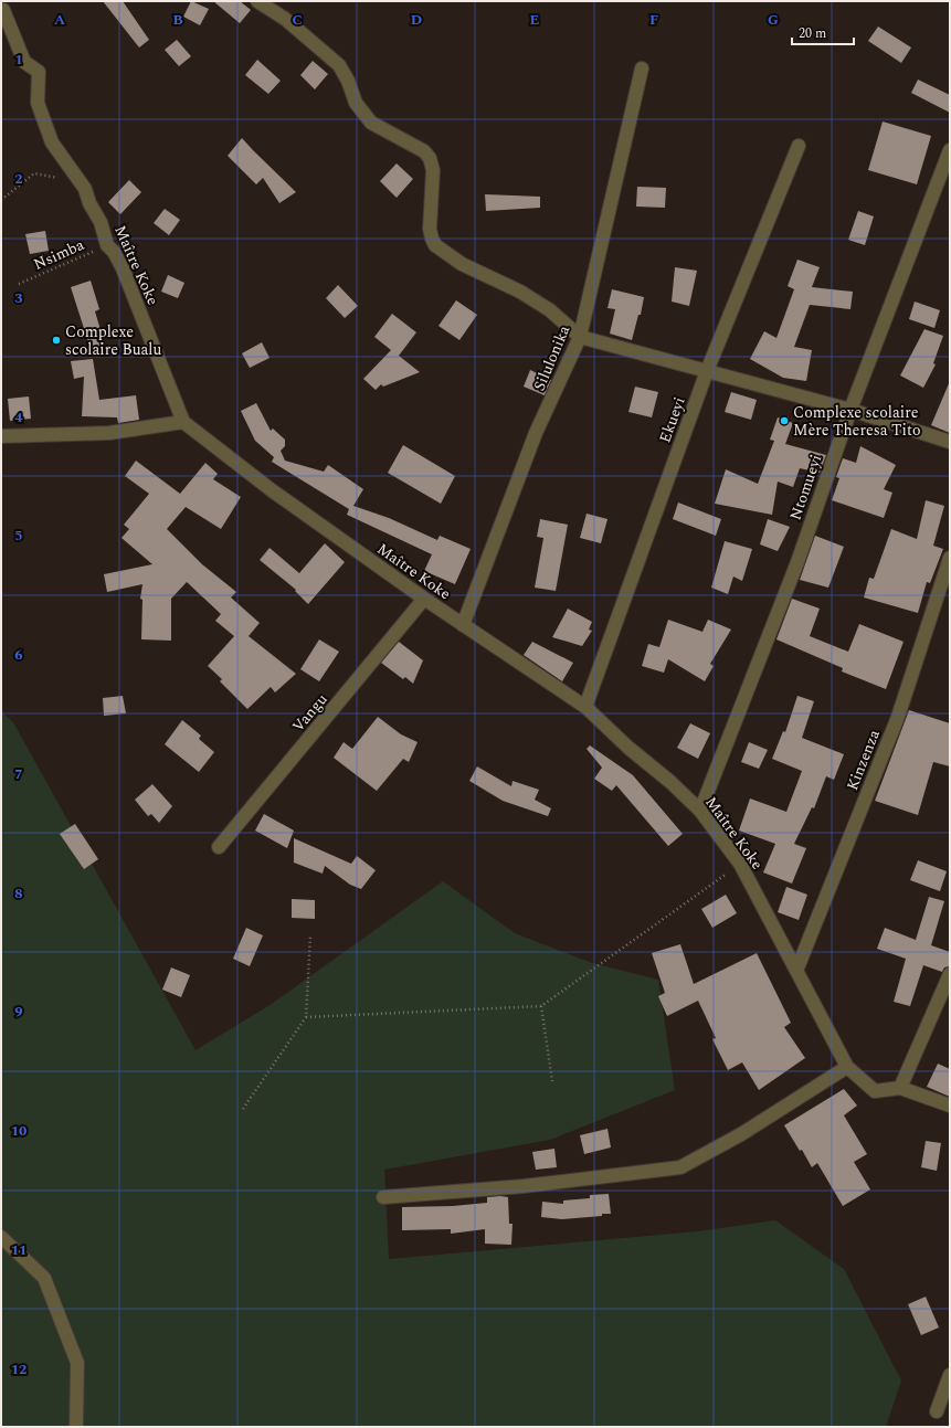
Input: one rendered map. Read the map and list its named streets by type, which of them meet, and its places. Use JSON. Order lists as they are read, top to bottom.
{
  "streets": {
    "street": [
      "Maître Koke",
      "Silulonika",
      "Ekueyi",
      "Ntomueyi",
      "Vangu",
      "Kinzenza"
    ],
    "path": ["Nsimba"]
  },
  "crossings": [
    ["Nsimba", "Maître Koke"],
    ["Maître Koke", "Silulonika"],
    ["Maître Koke", "Ekueyi"],
    ["Maître Koke", "Ntomueyi"],
    ["Maître Koke", "Vangu"],
    ["Maître Koke", "Kinzenza"]
  ],
  "places": ["Complexe scolaire Bualu", "Complexe scolaire Mère Theresa Tito"],
  "scale_bar": "20 m",
  "grid": {
    "columns": [
      "A",
      "B",
      "C",
      "D",
      "E",
      "F",
      "G"
    ],
    "rows": [
      "1",
      "2",
      "3",
      "4",
      "5",
      "6",
      "7",
      "8",
      "9",
      "10",
      "11",
      "12"
    ]
  }
}
